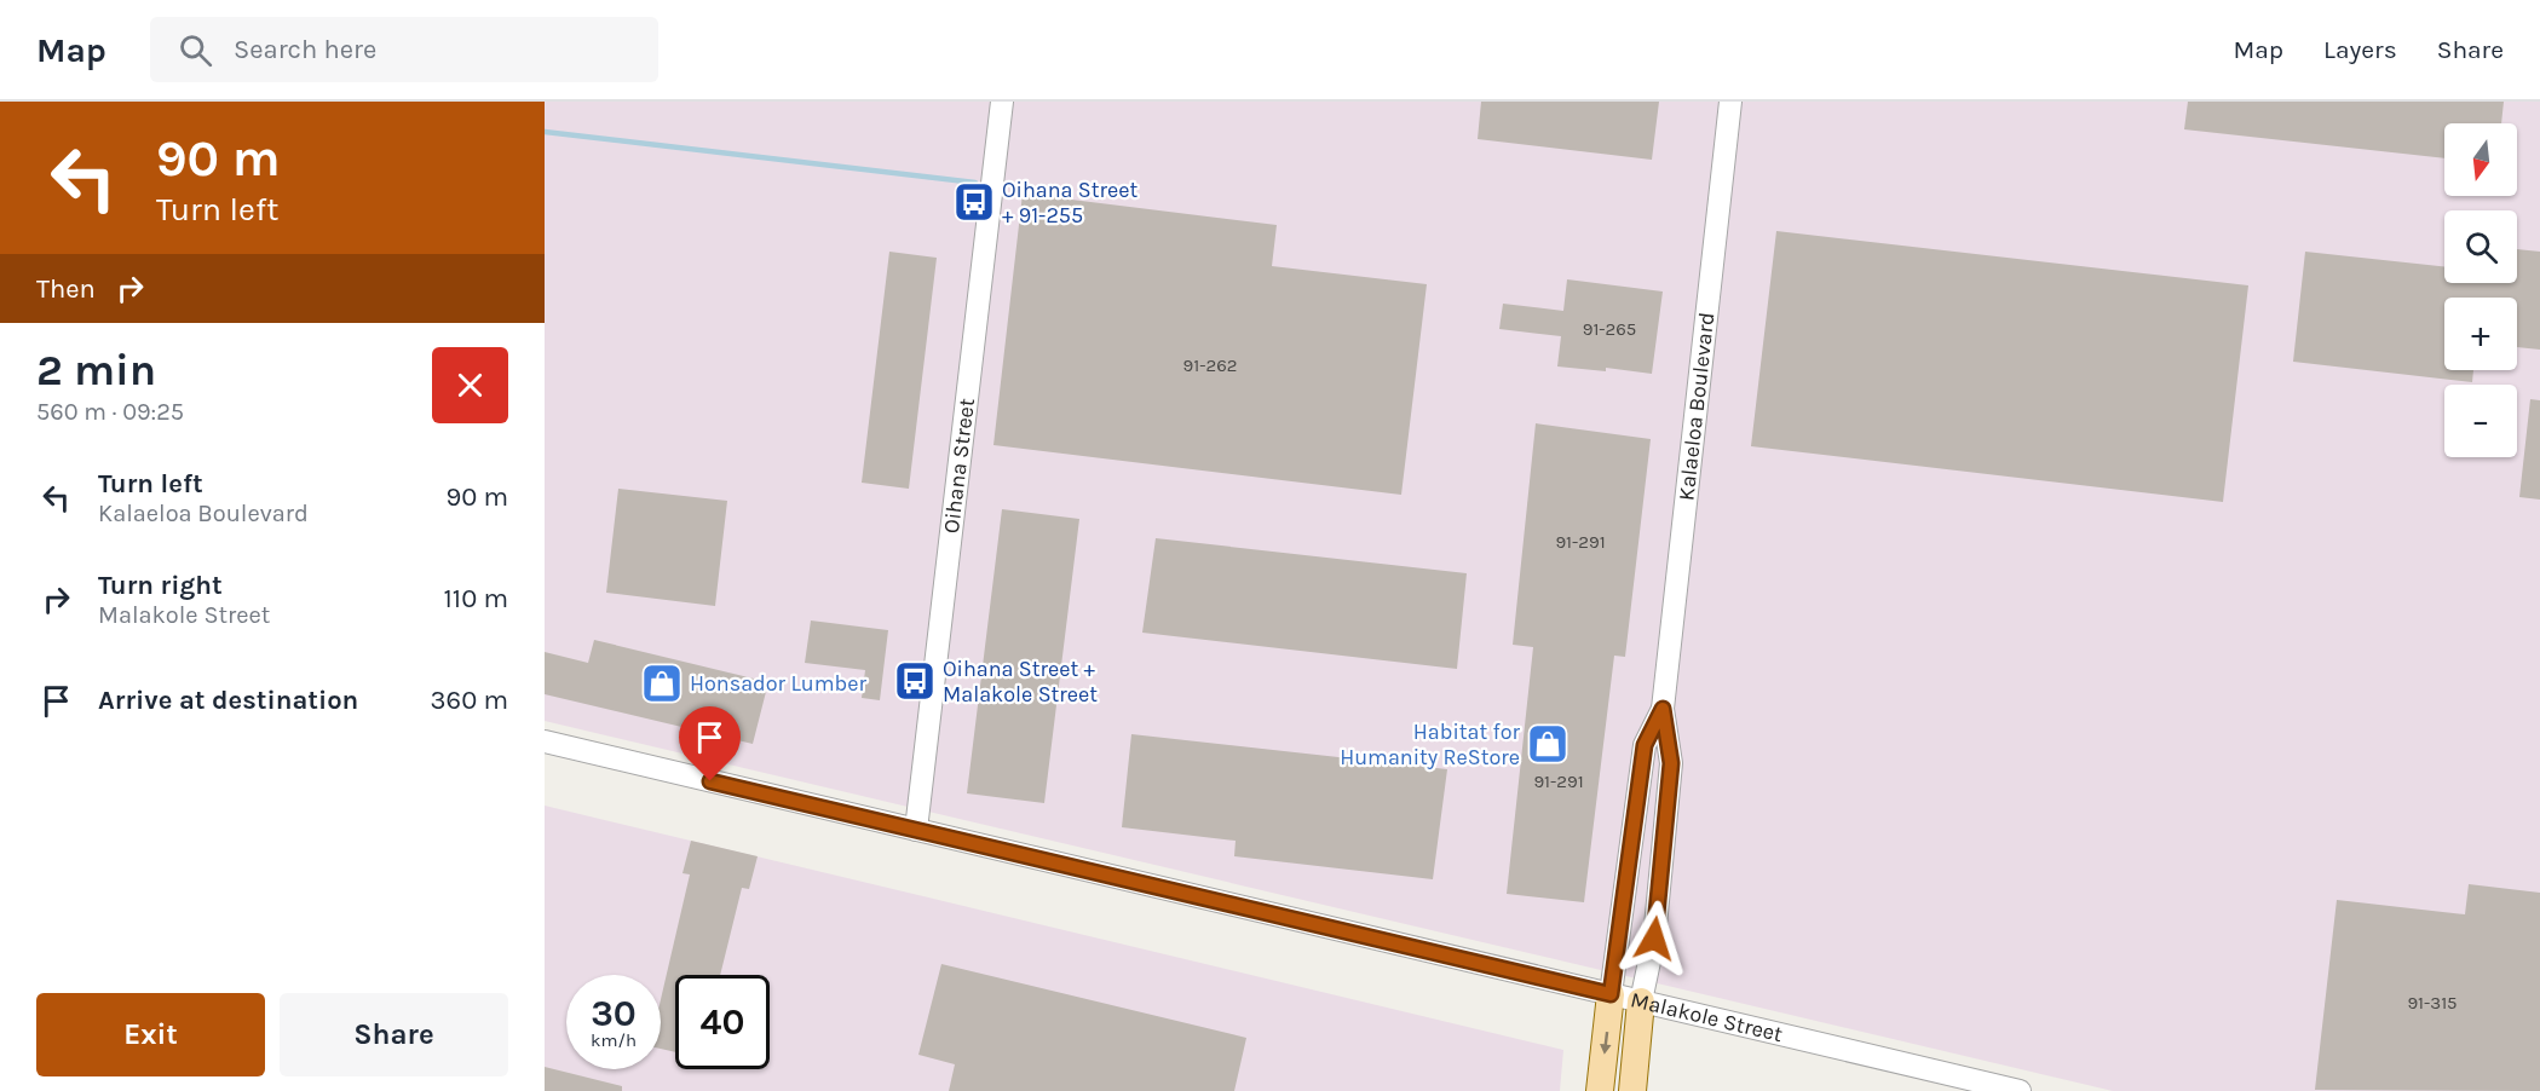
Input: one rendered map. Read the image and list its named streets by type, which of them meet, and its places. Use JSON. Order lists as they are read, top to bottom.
{
  "streets": {
    "main road": ["Kalaeloa Boulevard"],
    "street": ["Oihana Street", "Malakole Street"]
  },
  "crossings": [
    ["Kalaeloa Boulevard", "Malakole Street"],
    ["Oihana Street", "Malakole Street"]
  ],
  "places": {
    "bus stop": ["Oihana Street + 91-255", "Oihana Street + Malakole Street"],
    "shop": ["Honsador Lumber", "Habitat for Humanity ReStore"]
  },
  "house_numbers": [
    "91-265",
    "91-262",
    "91-291",
    "91-291",
    "91-315"
  ],
  "north": "bottom",
  "page": {
    "header": "Map",
    "search": "Search here",
    "nav": ["Map", "Layers", "Share"],
    "turn": ["90 m", "Turn left"],
    "map_buttons": ["+", "−"],
    "then": "Then",
    "heading": ["2 min", "560 m · 09:25"],
    "list": [
      {
        "name": "Turn left",
        "note": "Kalaeloa Boulevard",
        "value": "90 m"
      },
      {
        "name": "Turn right",
        "note": "Malakole Street",
        "value": "110 m"
      },
      {
        "name": "Arrive at destination",
        "value": "360 m"
      }
    ],
    "speed": "30 km/h",
    "limit": "40",
    "buttons": ["Exit", "Share"]
  }
}
